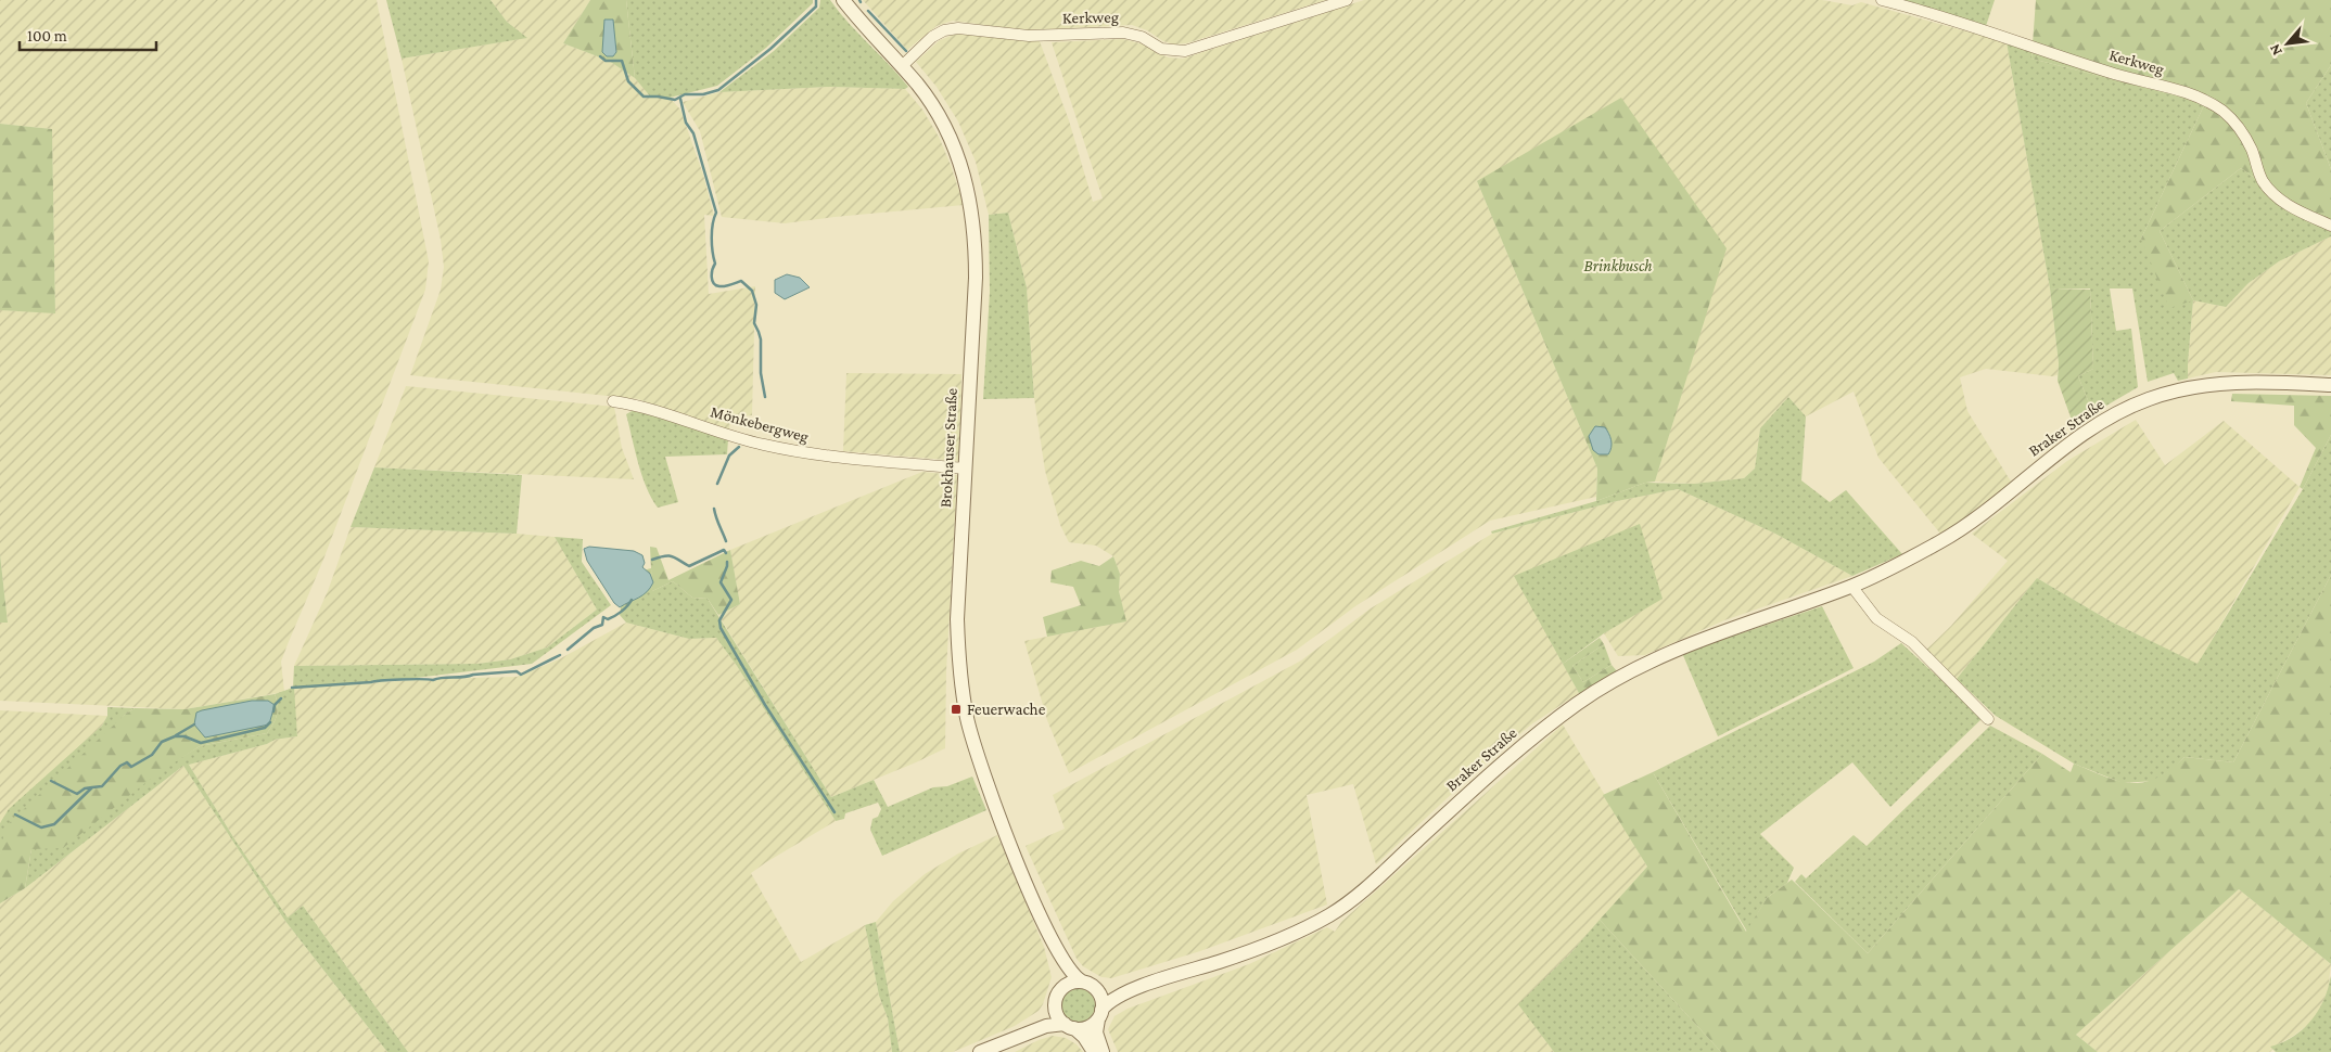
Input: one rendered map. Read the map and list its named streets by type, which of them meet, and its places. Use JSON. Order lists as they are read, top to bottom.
{
  "streets": {
    "street": [
      "Kerkweg",
      "Mönkebergweg",
      "Braker Straße",
      "Brokhauser Straße"
    ]
  },
  "crossings": [
    ["Kerkweg", "Brokhauser Straße"],
    ["Mönkebergweg", "Brokhauser Straße"],
    ["Braker Straße", "Brokhauser Straße"]
  ],
  "parks": ["Brinkbusch"],
  "places": {
    "transit": ["Feuerwache"]
  },
  "scale_bar": "100 m",
  "north": "bottom left"
}
